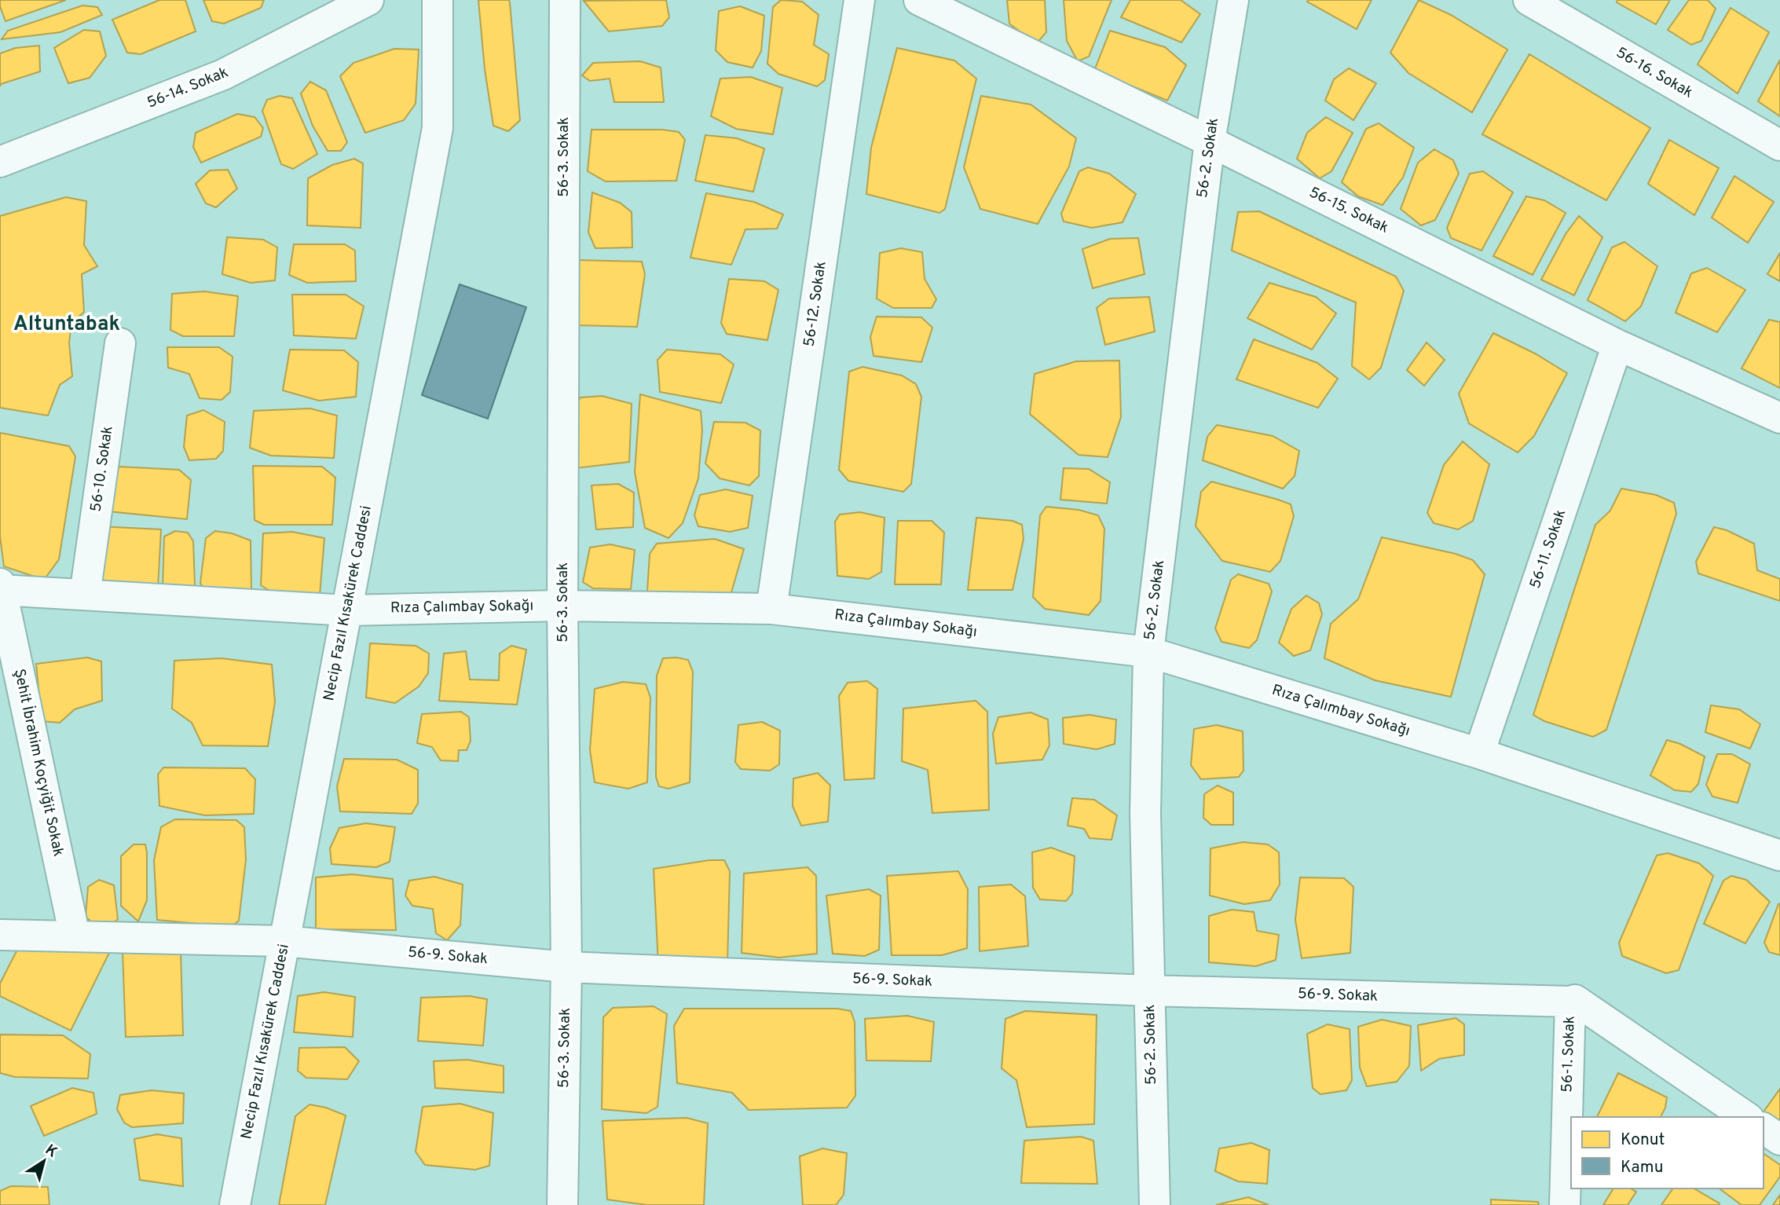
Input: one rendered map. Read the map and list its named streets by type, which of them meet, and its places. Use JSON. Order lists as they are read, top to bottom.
{
  "streets": {
    "street": [
      "56-16. Sokak",
      "56-14. Sokak",
      "56-3. Sokak",
      "56-2. Sokak",
      "56-15. Sokak",
      "56-12. Sokak",
      "56-10. Sokak",
      "56-11. Sokak",
      "Necip Fazıl Kısakürek Caddesi",
      "Rıza Çalımbay Sokağı",
      "Şehit İbrahim Koçyiğit Sokak",
      "56-9. Sokak",
      "56-1. Sokak"
    ]
  },
  "crossings": [
    ["56-3. Sokak", "Rıza Çalımbay Sokağı"],
    ["56-3. Sokak", "56-9. Sokak"],
    ["56-2. Sokak", "56-15. Sokak"],
    ["56-2. Sokak", "Rıza Çalımbay Sokağı"],
    ["56-2. Sokak", "56-9. Sokak"],
    ["56-15. Sokak", "56-11. Sokak"],
    ["56-12. Sokak", "Rıza Çalımbay Sokağı"],
    ["56-10. Sokak", "Rıza Çalımbay Sokağı"],
    ["56-11. Sokak", "Rıza Çalımbay Sokağı"],
    ["Necip Fazıl Kısakürek Caddesi", "Rıza Çalımbay Sokağı"],
    ["Necip Fazıl Kısakürek Caddesi", "56-9. Sokak"],
    ["Rıza Çalımbay Sokağı", "Şehit İbrahim Koçyiğit Sokak"],
    ["Şehit İbrahim Koçyiğit Sokak", "56-9. Sokak"],
    ["56-9. Sokak", "56-1. Sokak"]
  ],
  "districts": ["Altuntabak"],
  "legend": ["Konut", "Kamu"],
  "north": "top right"
}
